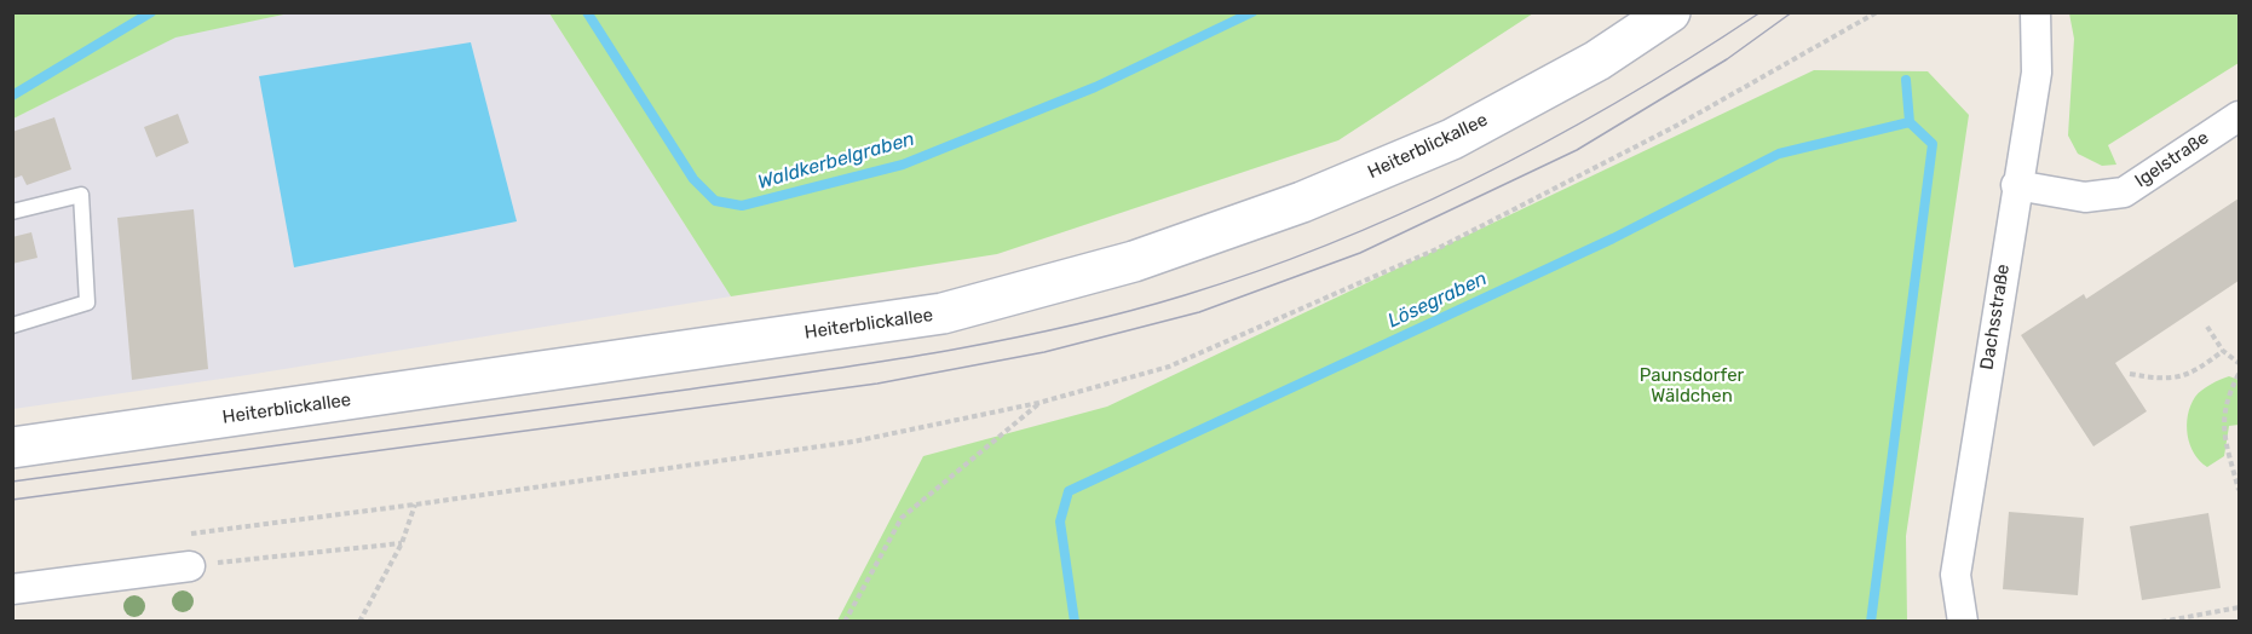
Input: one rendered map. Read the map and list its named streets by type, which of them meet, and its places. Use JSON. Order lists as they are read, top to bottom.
{
  "streets": {
    "main road": ["Heiterblickallee"],
    "street": ["Igelstraße", "Dachsstraße"]
  },
  "crossings": [
    ["Igelstraße", "Dachsstraße"]
  ],
  "water": ["Waldkerbelgraben", "Lösegraben"],
  "parks": ["Paunsdorfer Wäldchen"]
}
